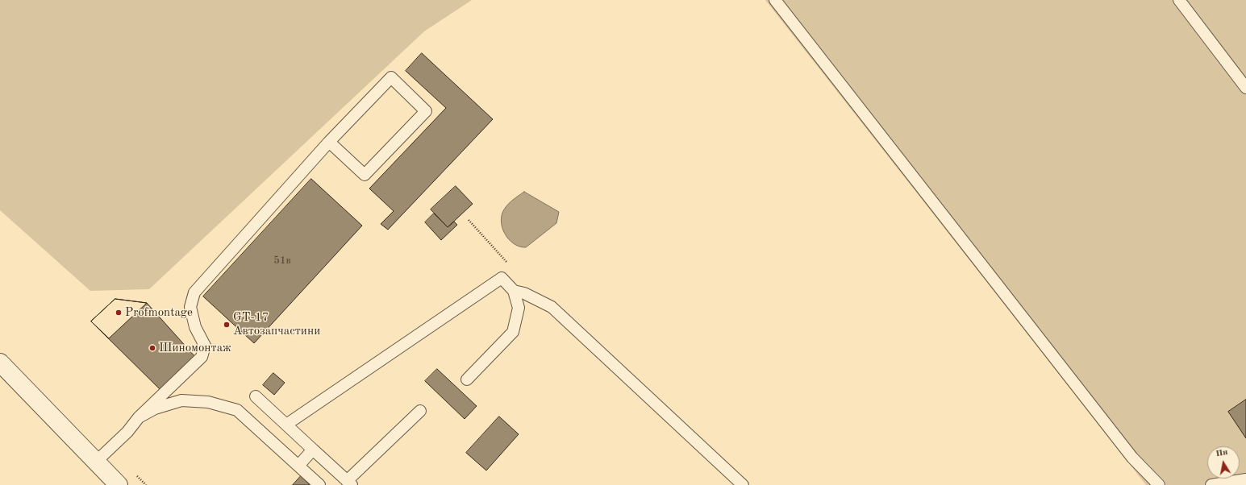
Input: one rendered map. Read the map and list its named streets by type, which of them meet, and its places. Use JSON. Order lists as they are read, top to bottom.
{
  "places": ["Profmontage", "GT-17 Автозапчастини", "Шиномонтаж"],
  "house_numbers": ["51в"],
  "north": "top"
}
